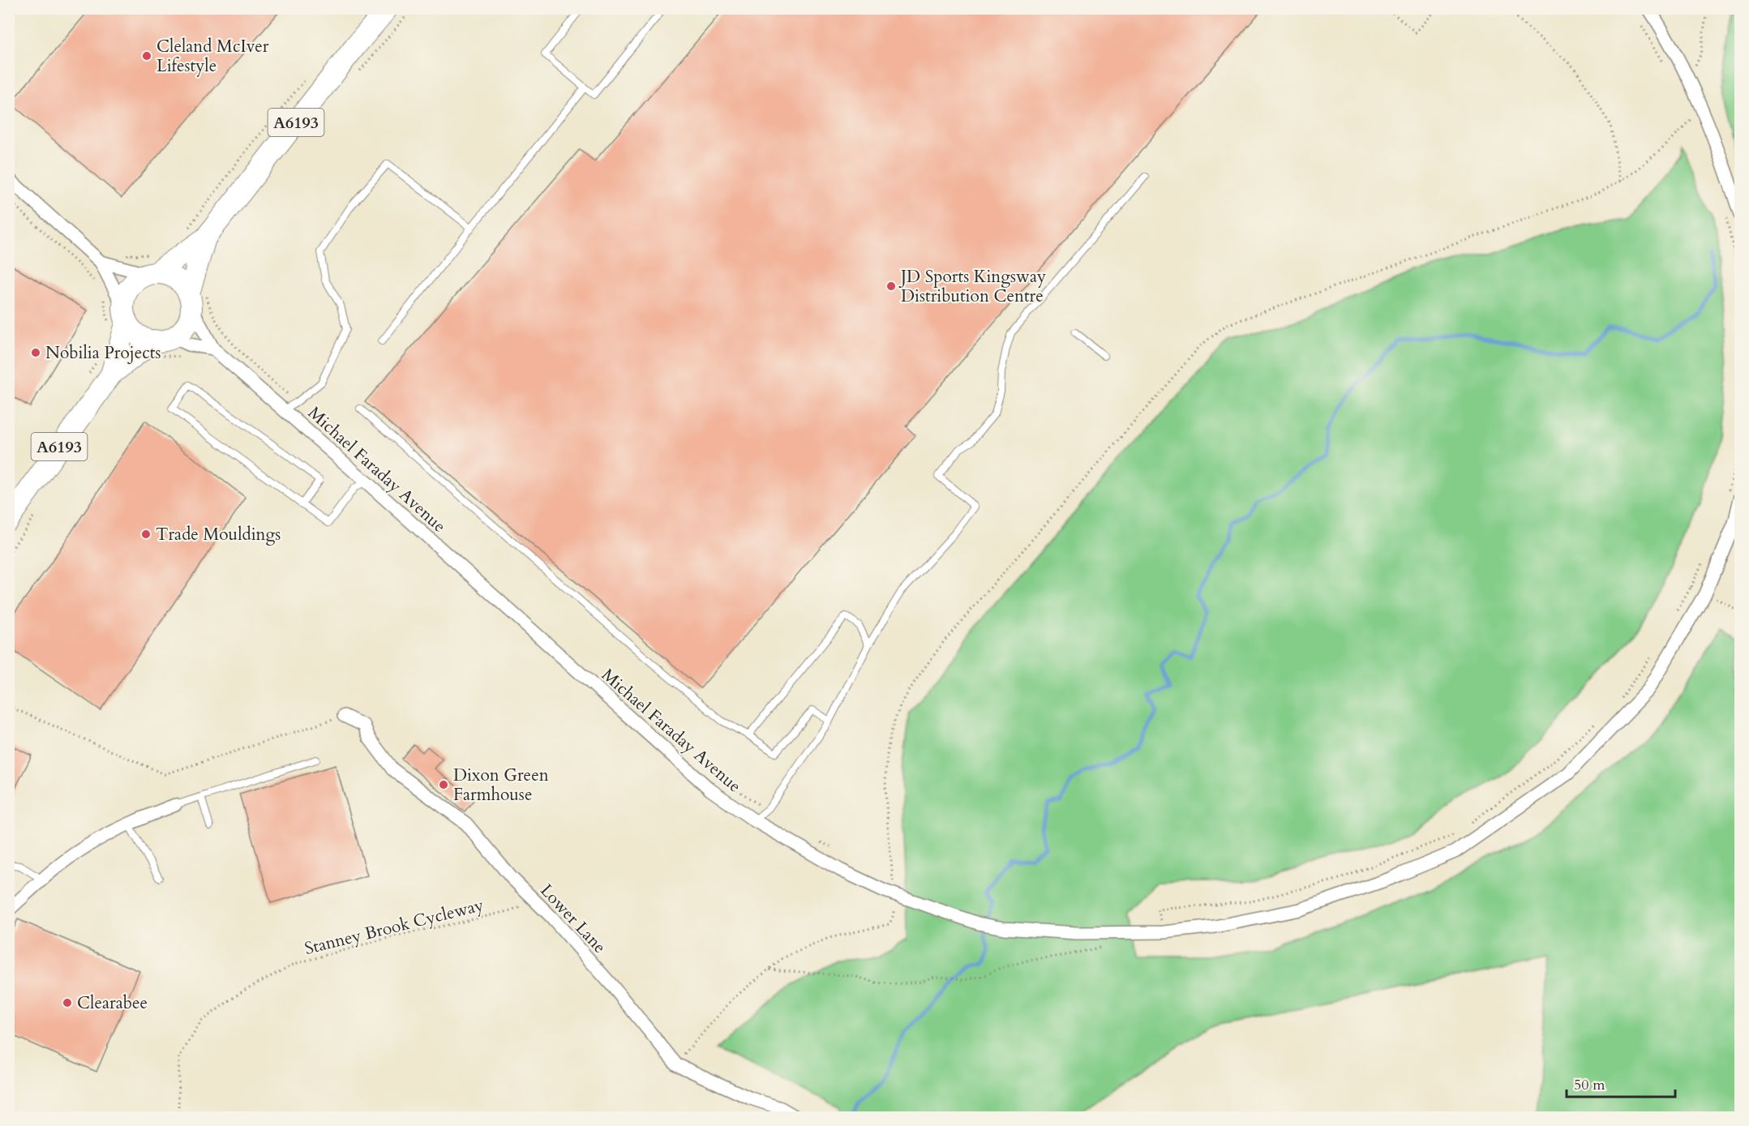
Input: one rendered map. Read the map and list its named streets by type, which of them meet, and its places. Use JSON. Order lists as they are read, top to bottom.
{
  "streets": {
    "highway": ["A6193"],
    "street": ["Michael Faraday Avenue", "Lower Lane"],
    "path": ["Stanney Brook Cycleway"]
  },
  "crossings": [
    ["Lower Lane", "Stanney Brook Cycleway"]
  ],
  "places": [
    "Cleland McIver Lifestyle",
    "JD Sports Kingsway Distribution Centre",
    "Nobilia Projects",
    "Trade Mouldings",
    "Dixon Green Farmhouse",
    "Clearabee"
  ],
  "scale_bar": "50 m"
}
